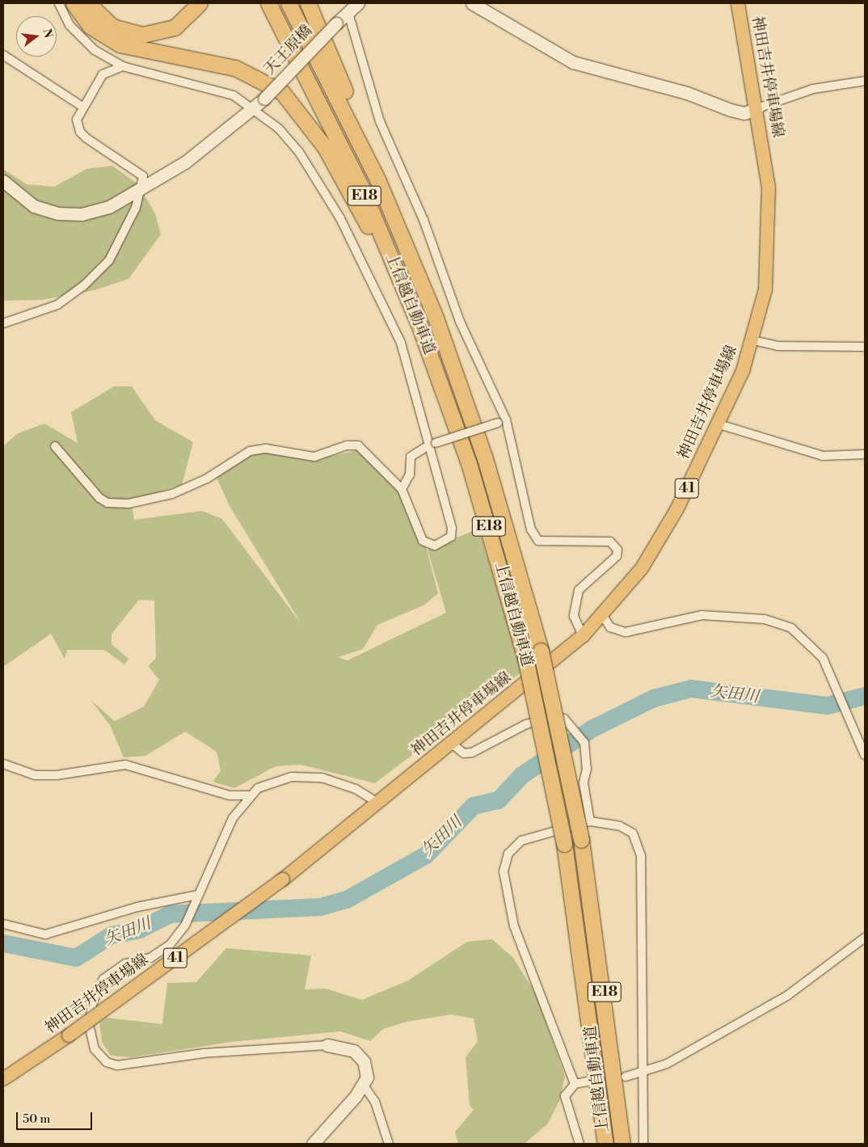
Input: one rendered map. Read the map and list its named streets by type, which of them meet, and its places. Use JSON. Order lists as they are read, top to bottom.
{
  "streets": {
    "highway": ["E18", "上信越自動車道"],
    "main road": ["神田吉井停車場線", "41"],
    "street": ["天王原橋"]
  },
  "water": ["矢田川"],
  "scale_bar": "50 m",
  "north": "right"
}
